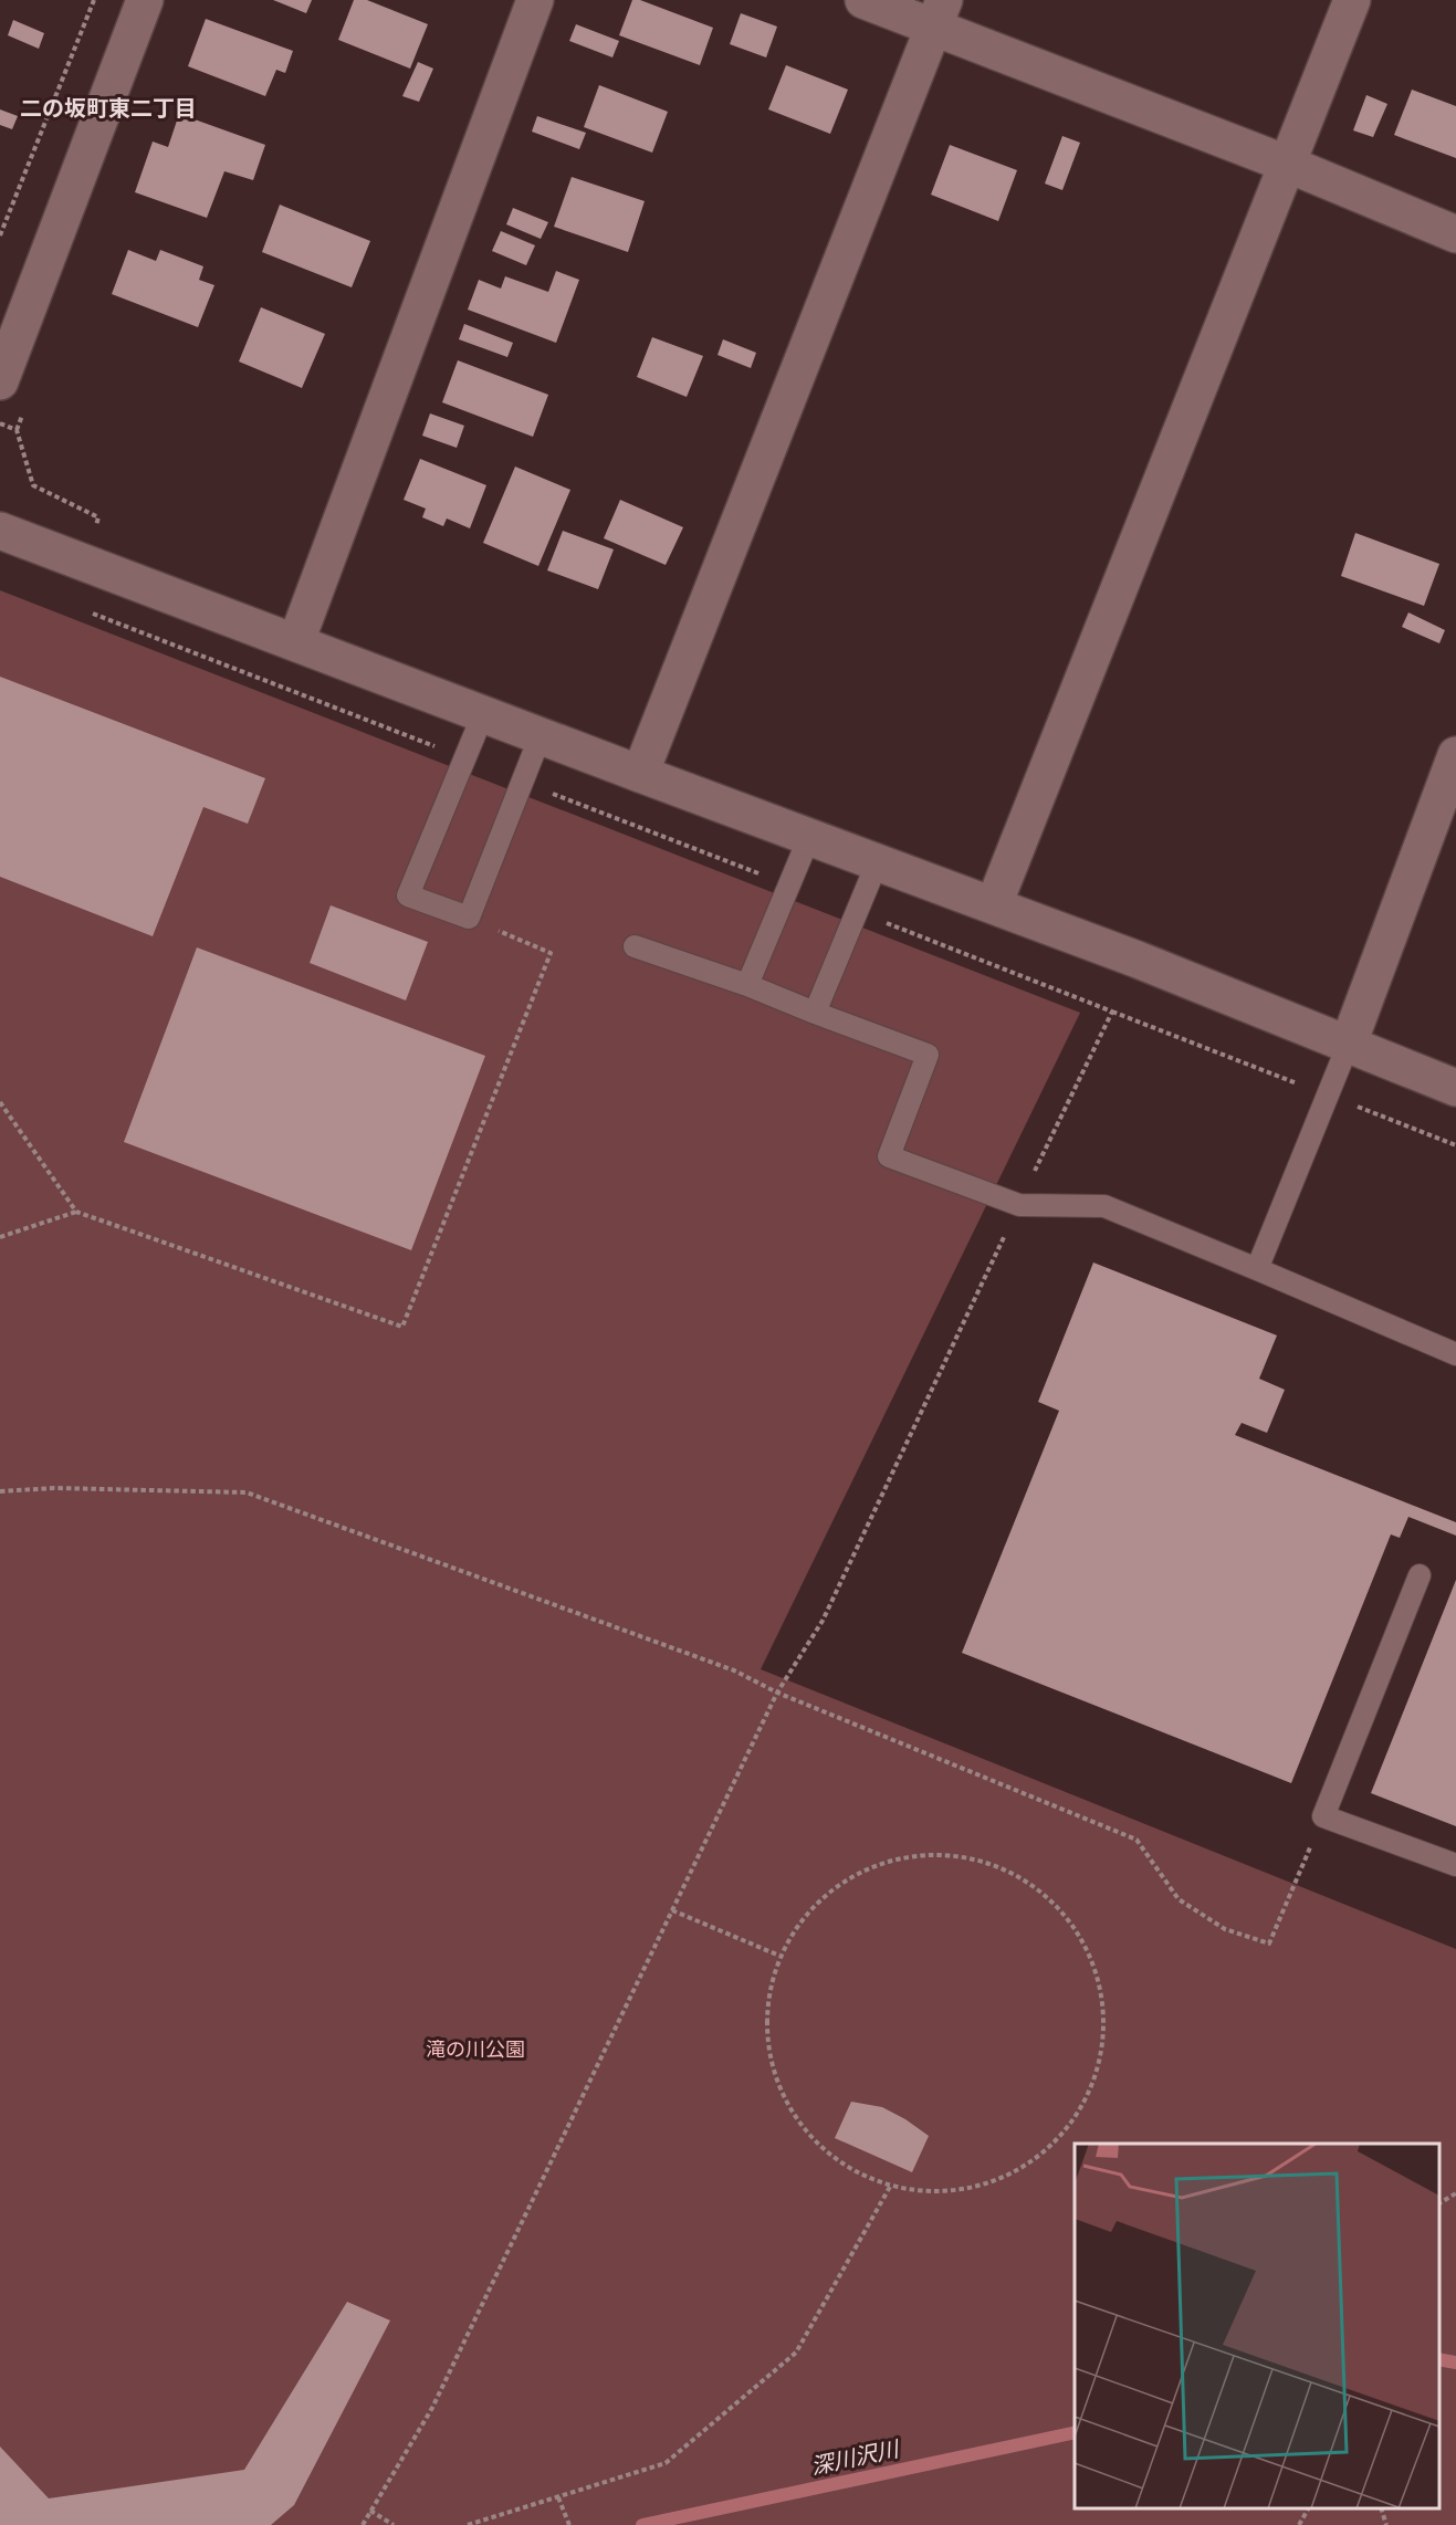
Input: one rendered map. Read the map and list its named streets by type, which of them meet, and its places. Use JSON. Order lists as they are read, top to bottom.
{
  "districts": ["二の坂町東二丁目"],
  "water": ["深川沢川"],
  "parks": ["滝の川公園"]
}
